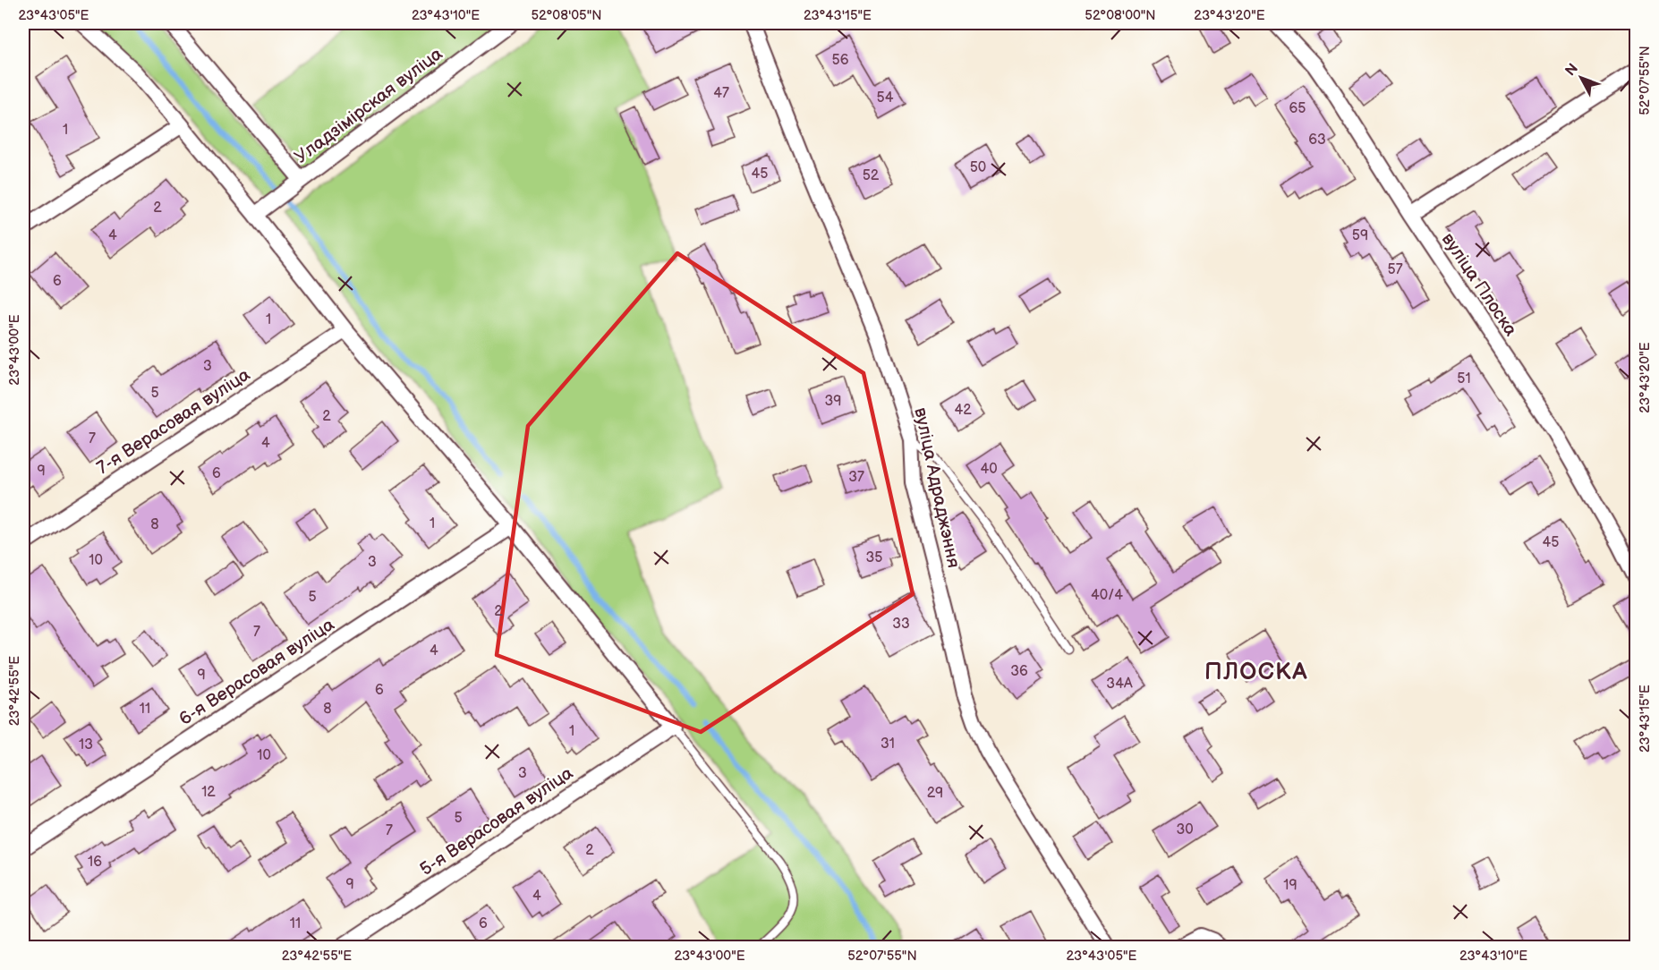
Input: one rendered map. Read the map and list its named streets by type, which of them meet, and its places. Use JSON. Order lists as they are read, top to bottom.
{
  "streets": {
    "street": [
      "Уладзімірская вуліца",
      "вуліца Плоска",
      "7-я Верасовая вуліца",
      "вуліца Адраджэння",
      "6-я Верасовая вуліца",
      "5-я Верасовая вуліца"
    ]
  },
  "districts": ["ПЛОСКА"],
  "house_numbers": [
    "56",
    "47",
    "54",
    "65",
    "1",
    "63",
    "50",
    "45",
    "52",
    "2",
    "4",
    "59",
    "57",
    "6",
    "1",
    "3",
    "51",
    "5",
    "39",
    "42",
    "2",
    "7",
    "4",
    "40",
    "9",
    "6",
    "37",
    "1",
    "8",
    "45",
    "35",
    "10",
    "3",
    "40/4",
    "5",
    "2",
    "33",
    "7",
    "4",
    "36",
    "9",
    "34А",
    "6",
    "11",
    "8",
    "1",
    "31",
    "13",
    "10",
    "3",
    "12",
    "29",
    "5",
    "30",
    "7",
    "2",
    "16",
    "9",
    "19",
    "4",
    "11",
    "6"
  ],
  "north": "top left",
  "coordinates": [
    "23°43'05\"E",
    "23°43'10\"E",
    "52°08'05\"N",
    "23°43'15\"E",
    "52°08'00\"N",
    "23°43'20\"E",
    "52°07'55\"N",
    "23°43'00\"E",
    "23°42'55\"E"
  ]
}
